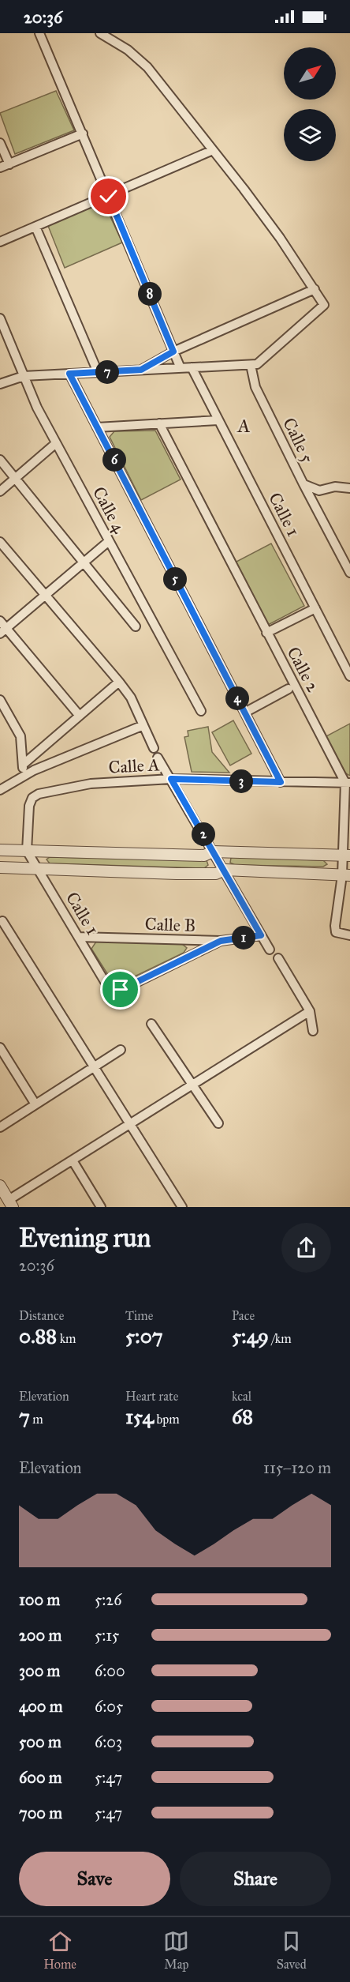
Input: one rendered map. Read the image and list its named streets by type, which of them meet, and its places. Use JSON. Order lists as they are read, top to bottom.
{
  "streets": {
    "street": [
      "Calle 5",
      "Calle 4",
      "Calle 1",
      "Calle 2",
      "Calle A",
      "Calle B"
    ]
  },
  "crossings": [
    ["Calle 1", "Calle A"],
    ["Calle 1", "Calle B"],
    ["Calle 2", "Calle A"]
  ],
  "districts": ["A"],
  "north": "top right",
  "page": {
    "status": "20:36",
    "pins": [
      "8",
      "7",
      "6",
      "5",
      "4",
      "3",
      "2",
      "1"
    ],
    "heading": ["Evening run", "20:36"],
    "stats": [
      ["Distance", "0.88 km"],
      ["Time", "5:07"],
      ["Pace", "5:49 /km"],
      ["Elevation", "7 m"],
      ["Heart rate", "154 bpm"],
      ["kcal", "68"]
    ],
    "chart": ["Elevation", "115–120 m"],
    "list": [
      {
        "name": "100 m",
        "note": "5:26"
      },
      {
        "name": "200 m",
        "note": "5:15"
      },
      {
        "name": "300 m",
        "note": "6:00"
      },
      {
        "name": "400 m",
        "note": "6:05"
      },
      {
        "name": "500 m",
        "note": "6:03"
      },
      {
        "name": "600 m",
        "note": "5:47"
      },
      {
        "name": "700 m",
        "note": "5:47"
      }
    ],
    "buttons": ["Save", "Share"],
    "tabs": ["Home", "Map", "Saved"]
  }
}
